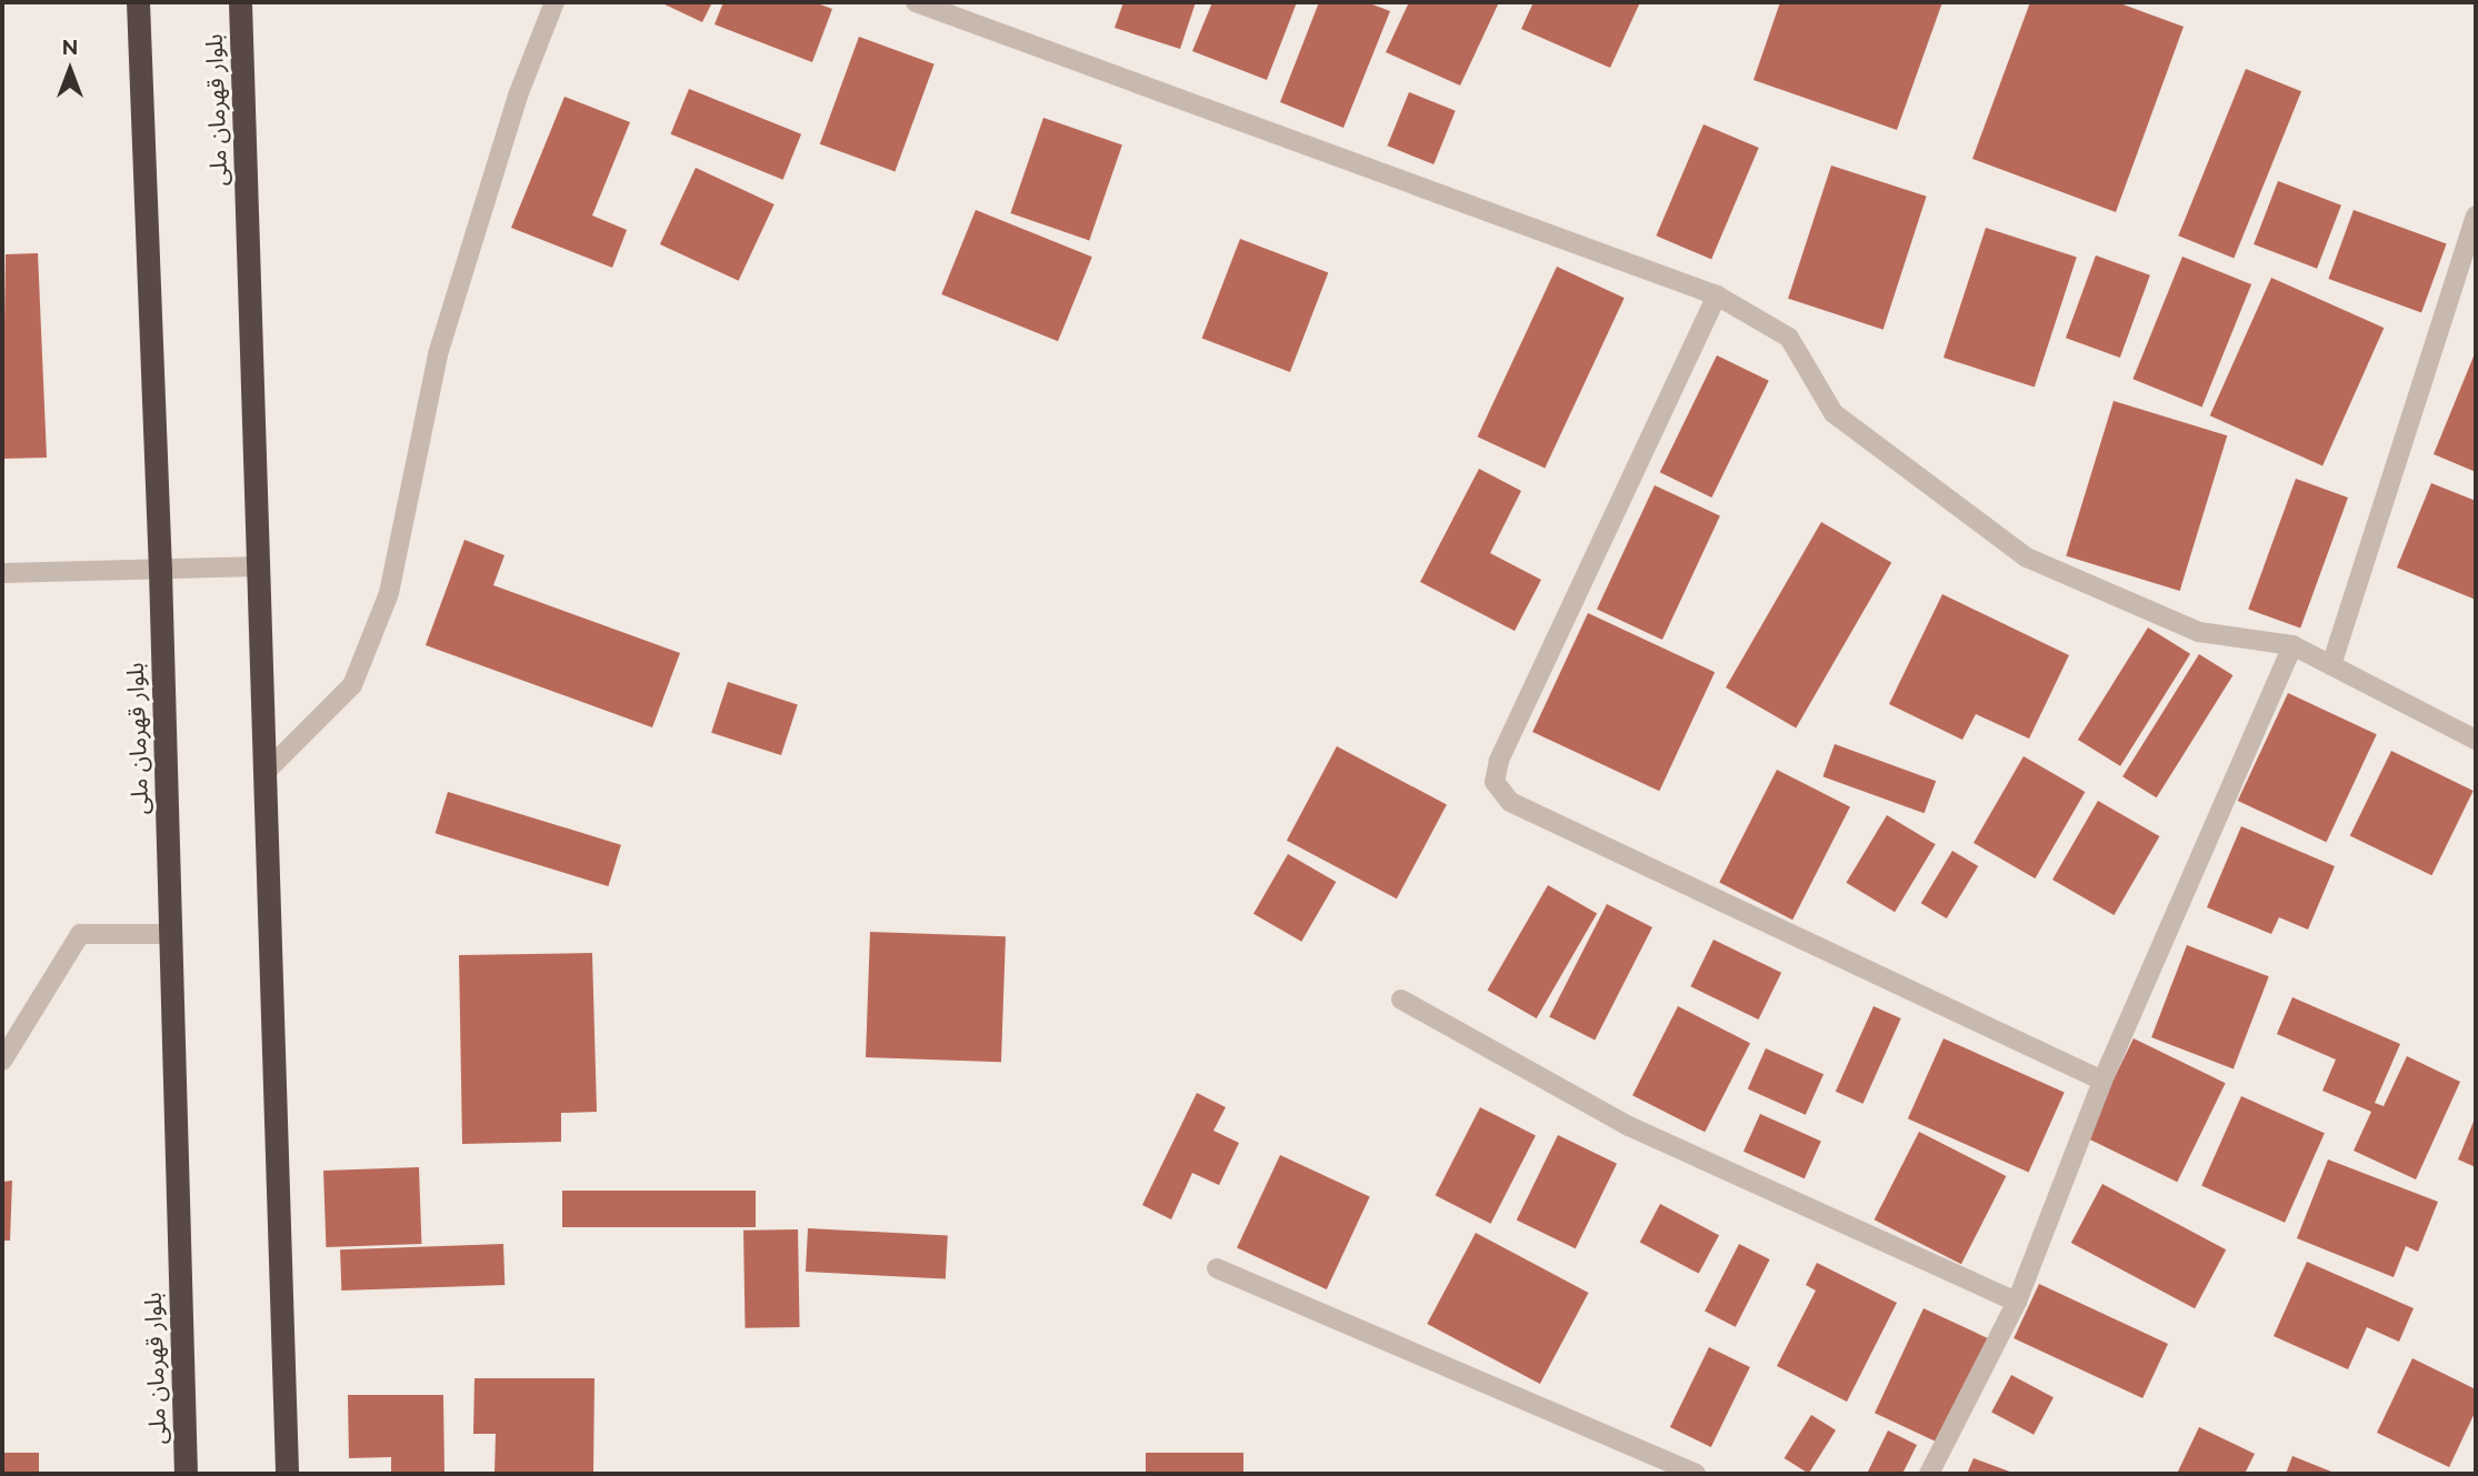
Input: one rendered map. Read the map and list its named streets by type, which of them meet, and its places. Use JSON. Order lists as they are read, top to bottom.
{
  "streets": {
    "highway": ["بلوار قهرمان ملی"]
  },
  "north": "top"
}
